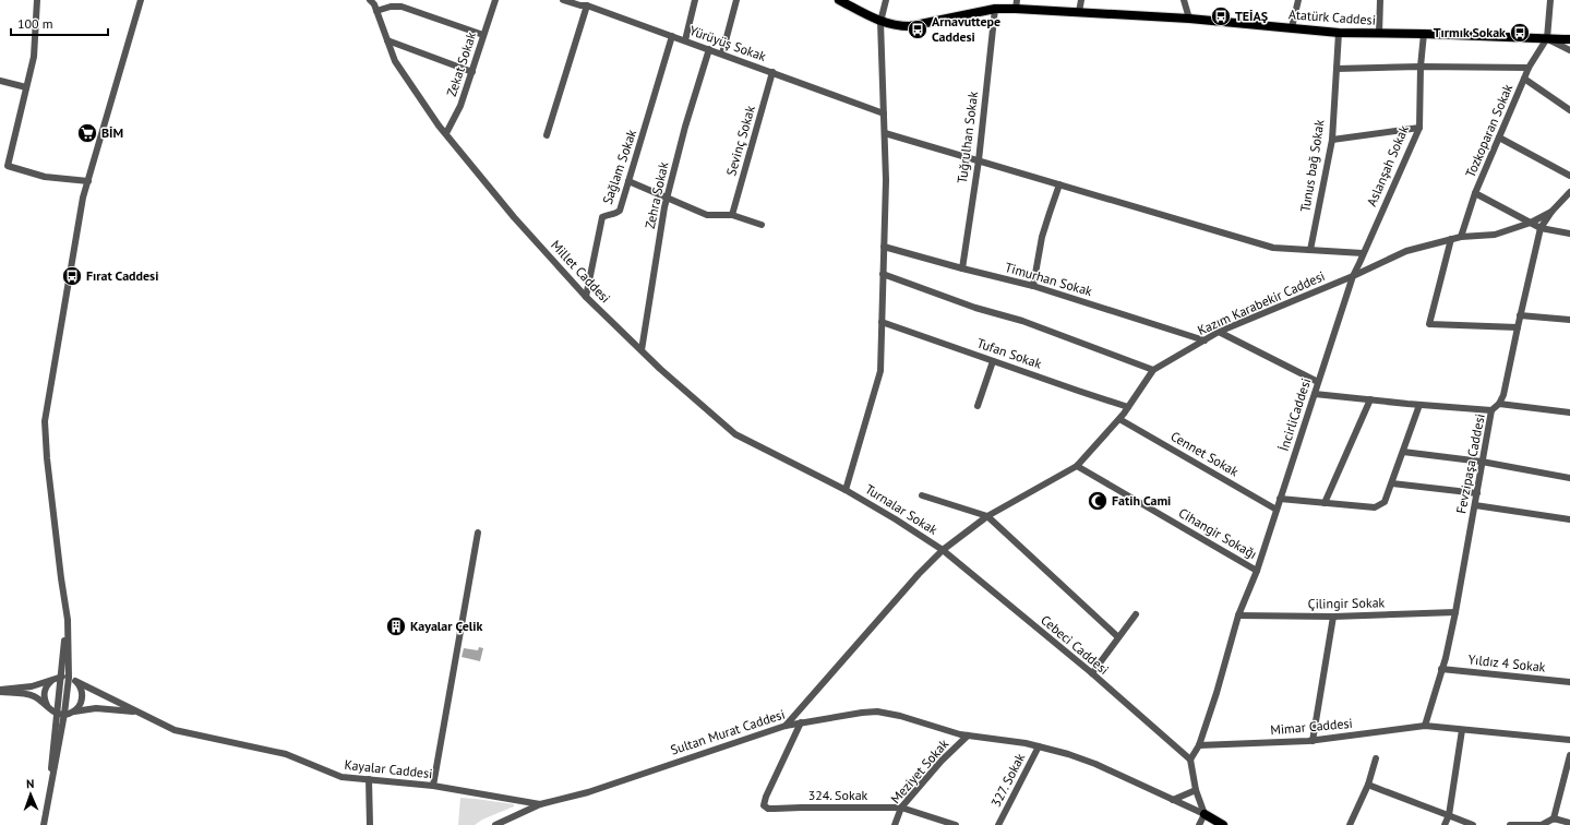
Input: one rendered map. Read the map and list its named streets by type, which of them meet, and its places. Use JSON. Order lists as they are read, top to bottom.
{
  "streets": {
    "main road": ["Atatürk Caddesi"],
    "street": [
      "Yürüyüş Sokak",
      "Zekat Sokak",
      "Tozkoparan Sokak",
      "Tuğrulhan Sokak",
      "Sevinç Sokak",
      "Tunus bağ Sokak",
      "Aslanşah Sokak",
      "Sağlam Sokak",
      "Zehra Sokak",
      "Millet Caddesi",
      "Timurhan Sokak",
      "Kazım Karabekir Caddesi",
      "Tufan Sokak",
      "İncirliCaddesi",
      "Cennet Sokak",
      "Fevzipaşa Caddesi",
      "Turnalar Sokak",
      "Cihangir Sokağı",
      "Çilingir Sokak",
      "Cebeci Caddesi",
      "Yıldız 4 Sokak",
      "Mimar Caddesi",
      "Sultan Murat Caddesi",
      "Kayalar Caddesi",
      "Meziyet Sokak",
      "327. Sokak",
      "324. Sokak"
    ]
  },
  "crossings": [
    ["Atatürk Caddesi", "Tozkoparan Sokak"],
    ["Atatürk Caddesi", "Tuğrulhan Sokak"],
    ["Atatürk Caddesi", "Tunus bağ Sokak"],
    ["Atatürk Caddesi", "Aslanşah Sokak"],
    ["Yürüyüş Sokak", "Sevinç Sokak"],
    ["Yürüyüş Sokak", "Sağlam Sokak"],
    ["Yürüyüş Sokak", "Zehra Sokak"],
    ["Zekat Sokak", "Millet Caddesi"],
    ["Tuğrulhan Sokak", "Timurhan Sokak"],
    ["Aslanşah Sokak", "Kazım Karabekir Caddesi"],
    ["Aslanşah Sokak", "İncirliCaddesi"],
    ["Sağlam Sokak", "Millet Caddesi"],
    ["Zehra Sokak", "Millet Caddesi"],
    ["Millet Caddesi", "Turnalar Sokak"],
    ["Timurhan Sokak", "Kazım Karabekir Caddesi"],
    ["Kazım Karabekir Caddesi", "Tufan Sokak"],
    ["Kazım Karabekir Caddesi", "İncirliCaddesi"],
    ["Kazım Karabekir Caddesi", "Cennet Sokak"],
    ["Kazım Karabekir Caddesi", "Turnalar Sokak"],
    ["Kazım Karabekir Caddesi", "Cihangir Sokağı"],
    ["Kazım Karabekir Caddesi", "Cebeci Caddesi"],
    ["Kazım Karabekir Caddesi", "Sultan Murat Caddesi"],
    ["İncirliCaddesi", "Cennet Sokak"],
    ["İncirliCaddesi", "Cihangir Sokağı"],
    ["İncirliCaddesi", "Çilingir Sokak"],
    ["İncirliCaddesi", "Cebeci Caddesi"],
    ["İncirliCaddesi", "Mimar Caddesi"],
    ["Fevzipaşa Caddesi", "Çilingir Sokak"],
    ["Fevzipaşa Caddesi", "Yıldız 4 Sokak"],
    ["Fevzipaşa Caddesi", "Mimar Caddesi"],
    ["Turnalar Sokak", "Cebeci Caddesi"],
    ["Sultan Murat Caddesi", "Kayalar Caddesi"],
    ["Sultan Murat Caddesi", "Meziyet Sokak"],
    ["Sultan Murat Caddesi", "327. Sokak"],
    ["Sultan Murat Caddesi", "324. Sokak"],
    ["Meziyet Sokak", "324. Sokak"]
  ],
  "places": {
    "bus stop": [
      "TEİAŞ",
      "Arnavuttepe Caddesi",
      "Tırmık Sokak",
      "Fırat Caddesi"
    ],
    "supermarket": ["BİM"],
    "mosque": ["Fatih Cami"],
    "building": ["Kayalar Çelik"]
  },
  "scale_bar": "100 m",
  "north": "top"
}
